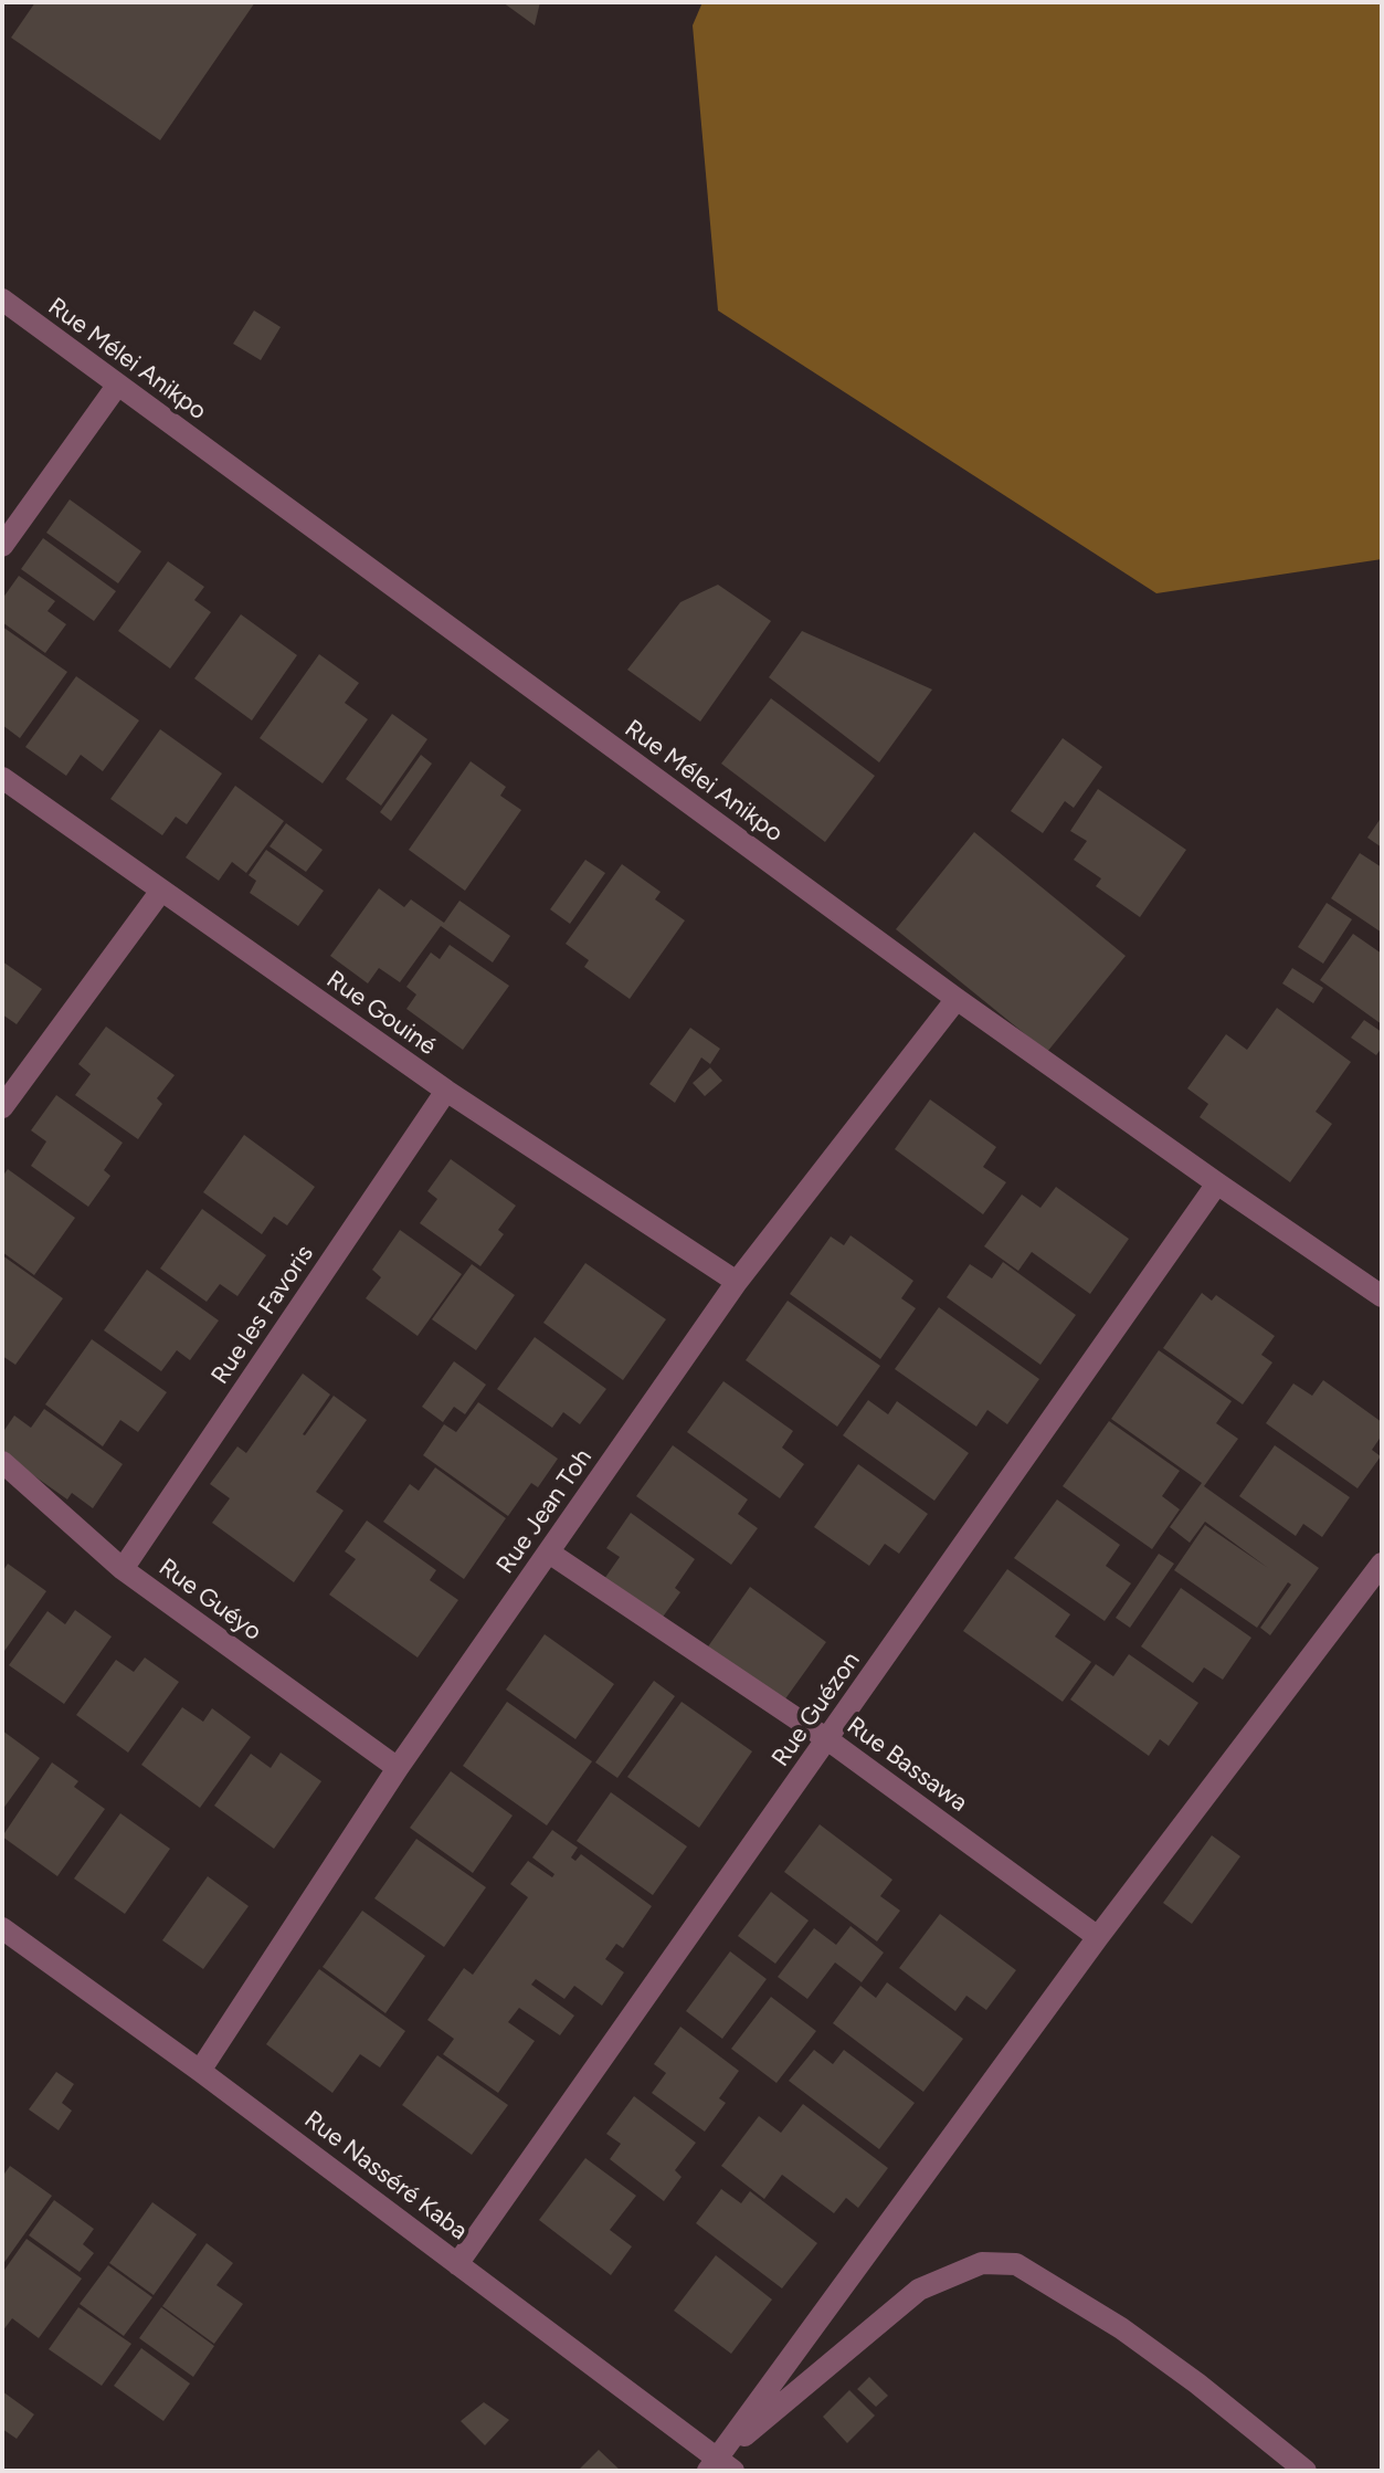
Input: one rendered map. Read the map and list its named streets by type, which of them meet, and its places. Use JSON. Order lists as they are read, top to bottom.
{
  "streets": {
    "street": [
      "Rue Mélei Anikpo",
      "Rue Gouiné",
      "Rue les Favoris",
      "Rue Jean Toh",
      "Rue Guéyo",
      "Rue Guézon",
      "Rue Bassawa",
      "Rue Nasséré Kaba"
    ]
  },
  "crossings": [
    ["Rue Mélei Anikpo", "Rue Jean Toh"],
    ["Rue Mélei Anikpo", "Rue Guézon"],
    ["Rue Gouiné", "Rue les Favoris"],
    ["Rue Gouiné", "Rue Jean Toh"],
    ["Rue les Favoris", "Rue Guéyo"],
    ["Rue Jean Toh", "Rue Guéyo"],
    ["Rue Jean Toh", "Rue Bassawa"],
    ["Rue Jean Toh", "Rue Nasséré Kaba"],
    ["Rue Guézon", "Rue Bassawa"],
    ["Rue Guézon", "Rue Nasséré Kaba"]
  ]
}
